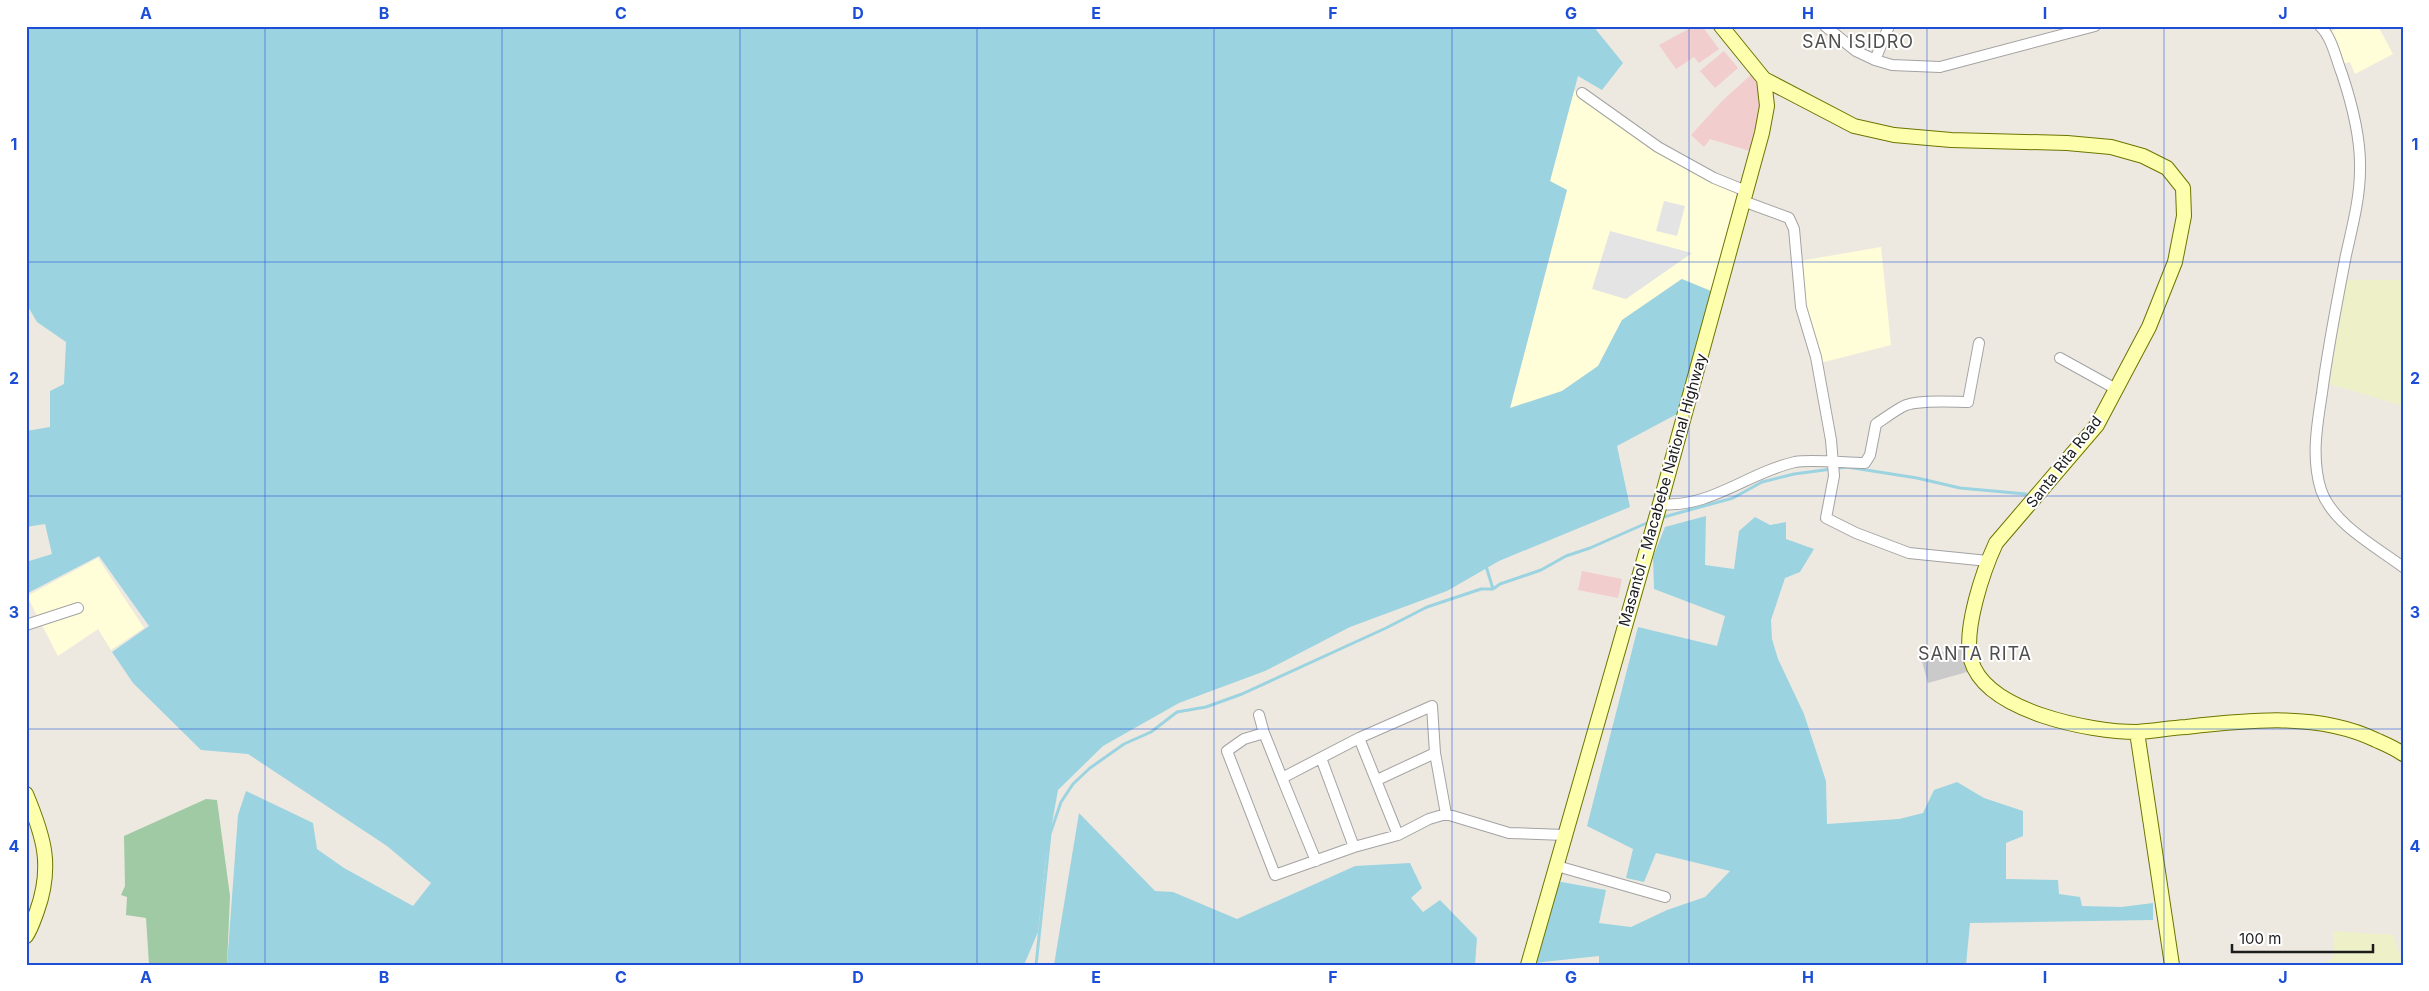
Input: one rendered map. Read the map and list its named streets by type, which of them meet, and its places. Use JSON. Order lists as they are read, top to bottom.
{
  "streets": {
    "street": ["Santa Rita Road", "Masantol - Macabebe National Highway"]
  },
  "crossings": [
    ["Santa Rita Road", "Masantol - Macabebe National Highway"]
  ],
  "districts": ["SAN ISIDRO", "SANTA RITA"],
  "scale_bar": "100 m",
  "grid": {
    "columns": [
      "A",
      "B",
      "C",
      "D",
      "E",
      "F",
      "G",
      "H",
      "I",
      "J"
    ],
    "rows": [
      "1",
      "2",
      "3",
      "4"
    ]
  }
}
